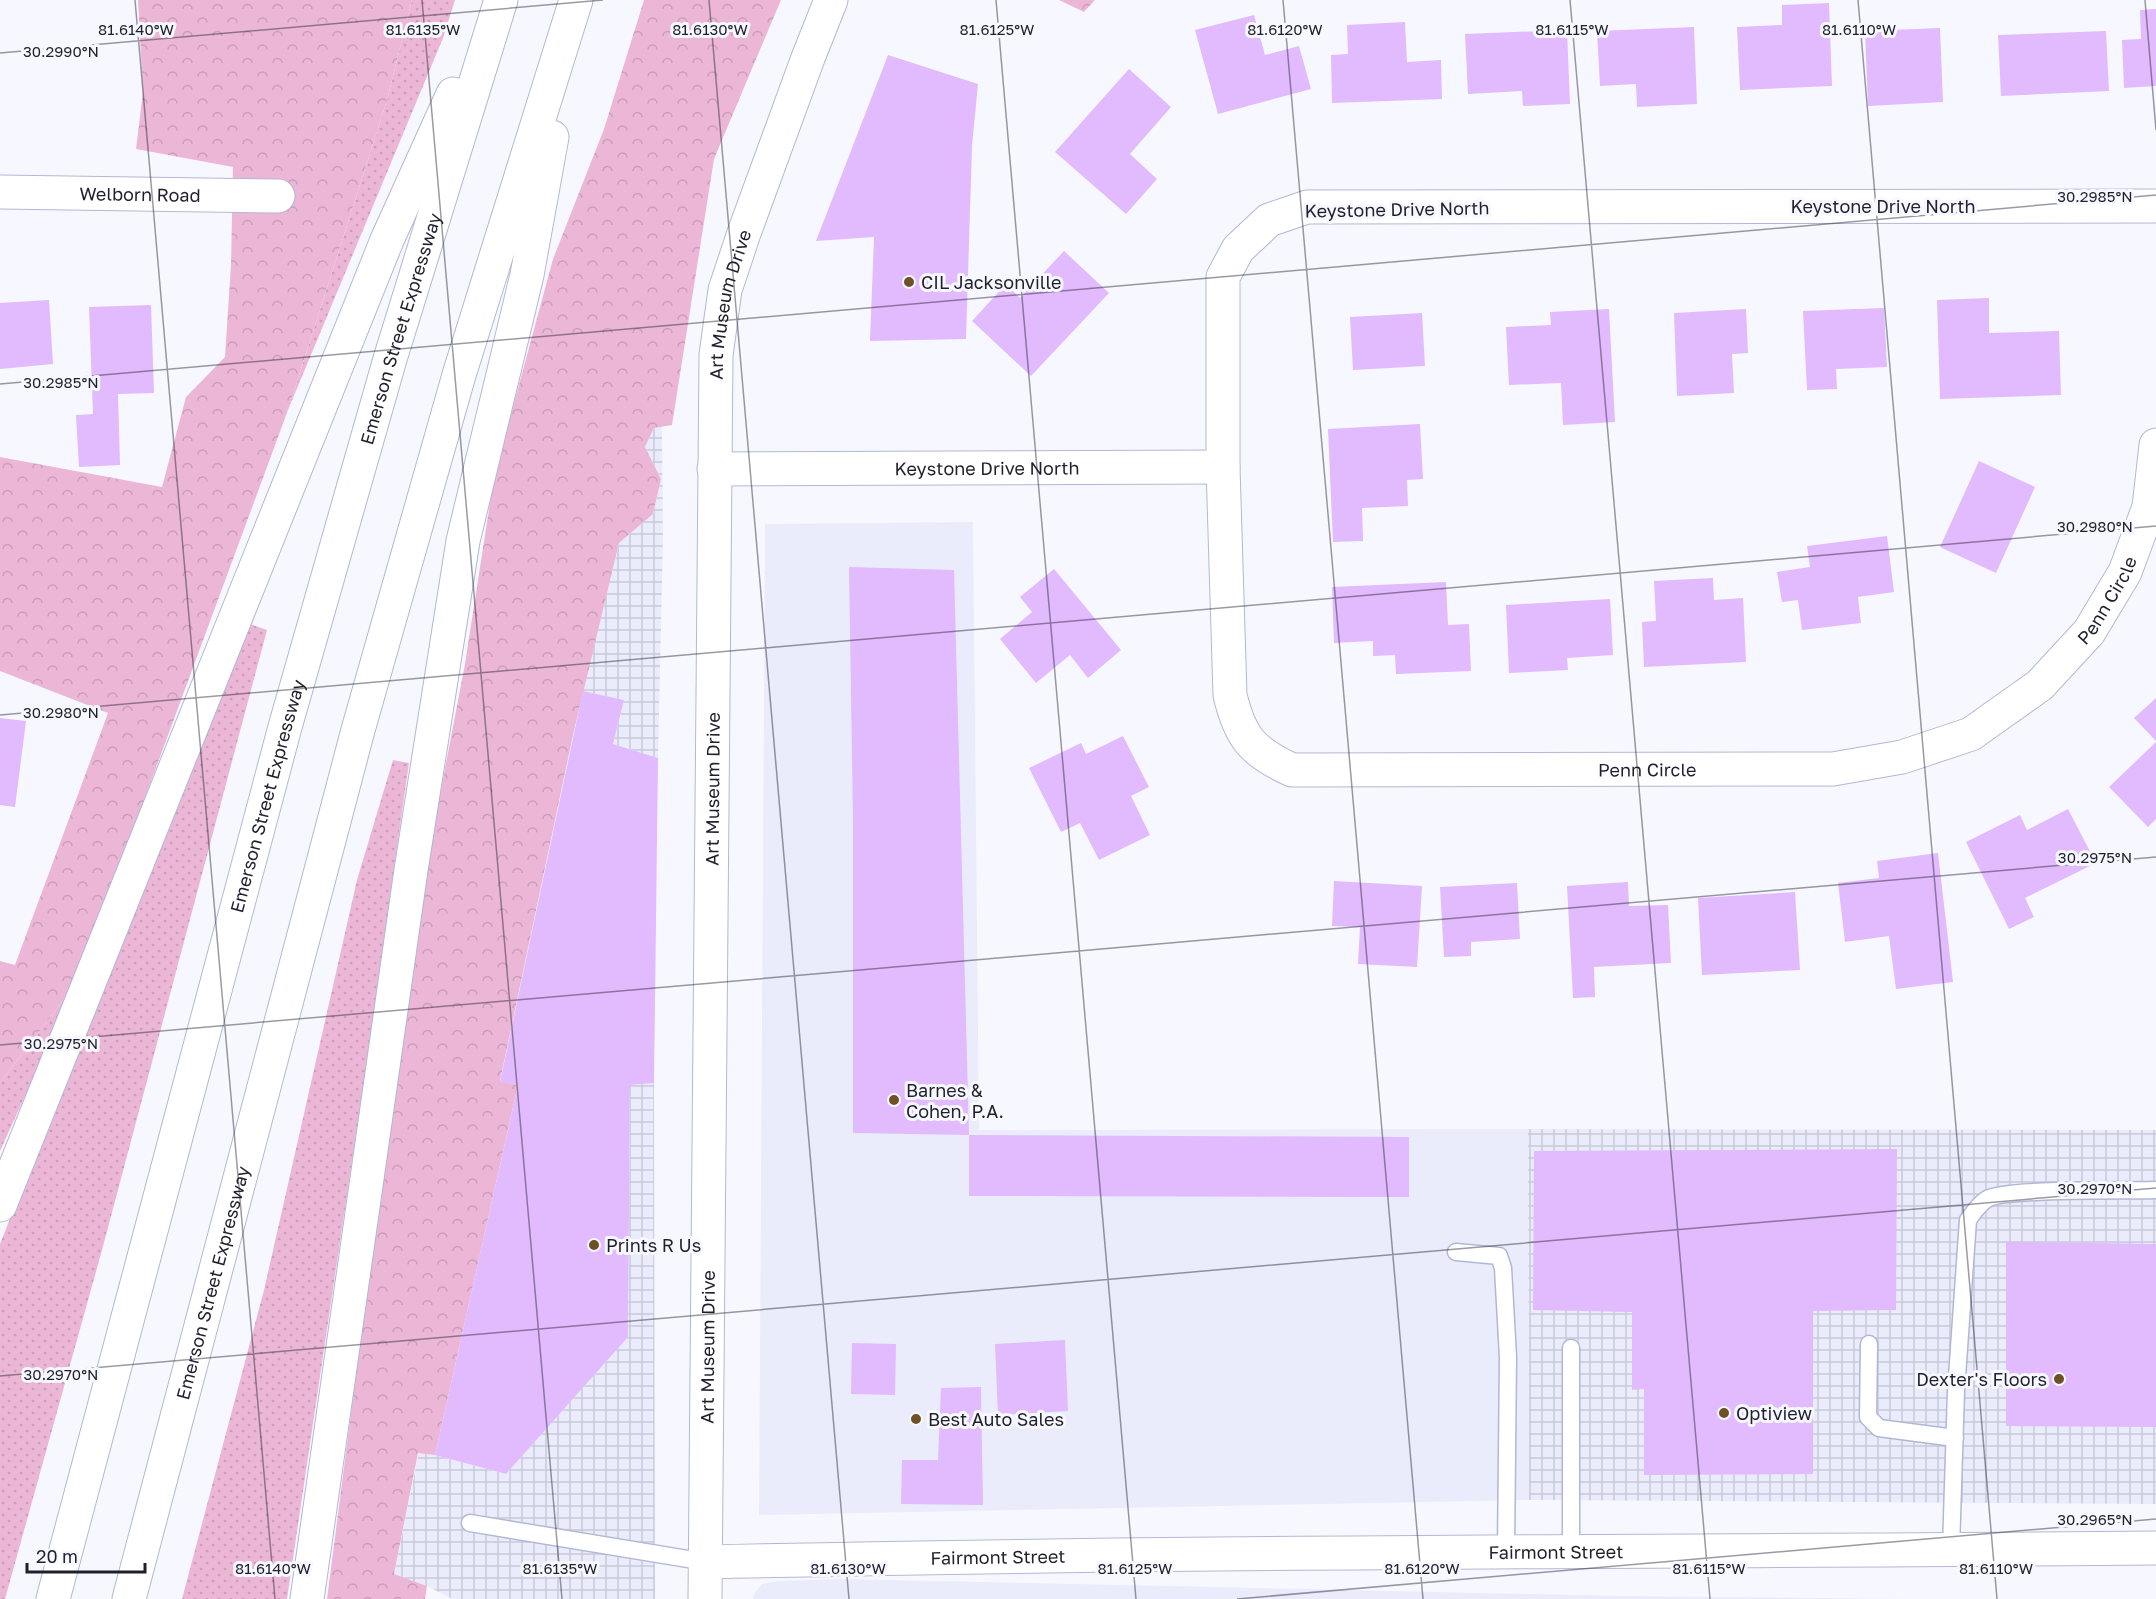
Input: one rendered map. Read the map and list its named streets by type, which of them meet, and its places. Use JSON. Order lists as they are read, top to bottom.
{
  "streets": {
    "main road": [
      "Welborn Road",
      "Keystone Drive North",
      "Art Museum Drive",
      "Emerson Street Expressway",
      "Penn Circle",
      "Fairmont Street"
    ]
  },
  "crossings": [
    ["Keystone Drive North", "Art Museum Drive"],
    ["Keystone Drive North", "Penn Circle"],
    ["Art Museum Drive", "Fairmont Street"]
  ],
  "places": [
    "CIL Jacksonville",
    "Barnes & Cohen, P.A.",
    "Prints R Us",
    "Dexter's Floors",
    "Optiview",
    "Best Auto Sales"
  ],
  "scale_bar": "20 m",
  "coordinates": [
    "81.6140°W",
    "81.6135°W",
    "81.6130°W",
    "81.6125°W",
    "81.6120°W",
    "81.6115°W",
    "81.6110°W",
    "30.2990°N",
    "30.2985°N",
    "30.2980°N",
    "30.2975°N",
    "30.2970°N",
    "30.2965°N"
  ]
}
